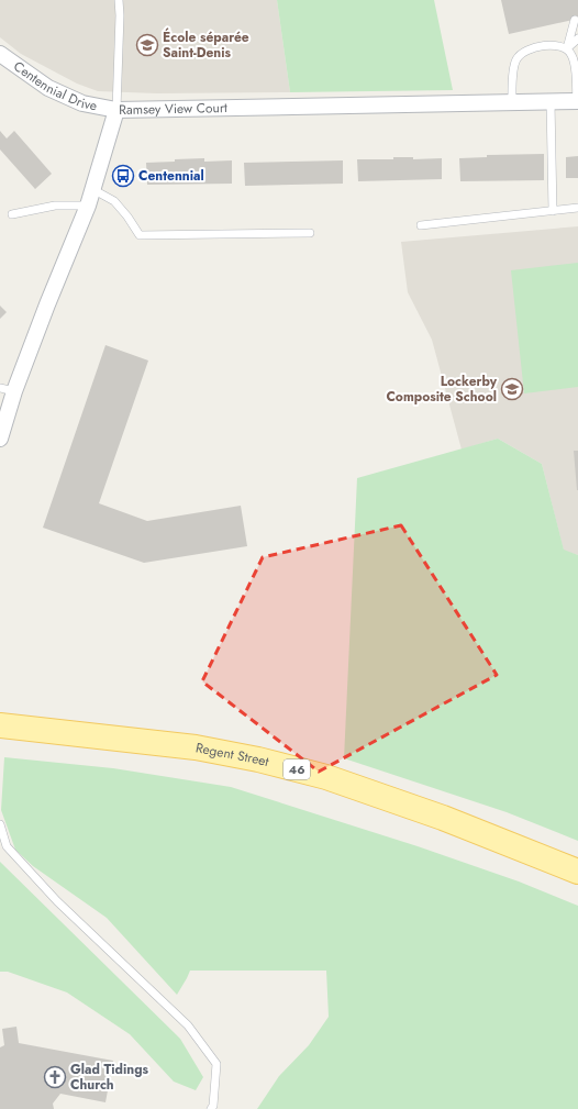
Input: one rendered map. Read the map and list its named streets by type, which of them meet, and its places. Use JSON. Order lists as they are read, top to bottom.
{
  "streets": {
    "main road": ["Regent Street", "46"],
    "street": ["Centennial Drive", "Ramsey View Court"]
  },
  "crossings": [
    ["Centennial Drive", "Ramsey View Court"]
  ],
  "places": {
    "school or university": ["École séparée Saint-Denis", "Lockerby Composite School"],
    "bus stop": ["Centennial"],
    "church": ["Glad Tidings Church"]
  }
}
